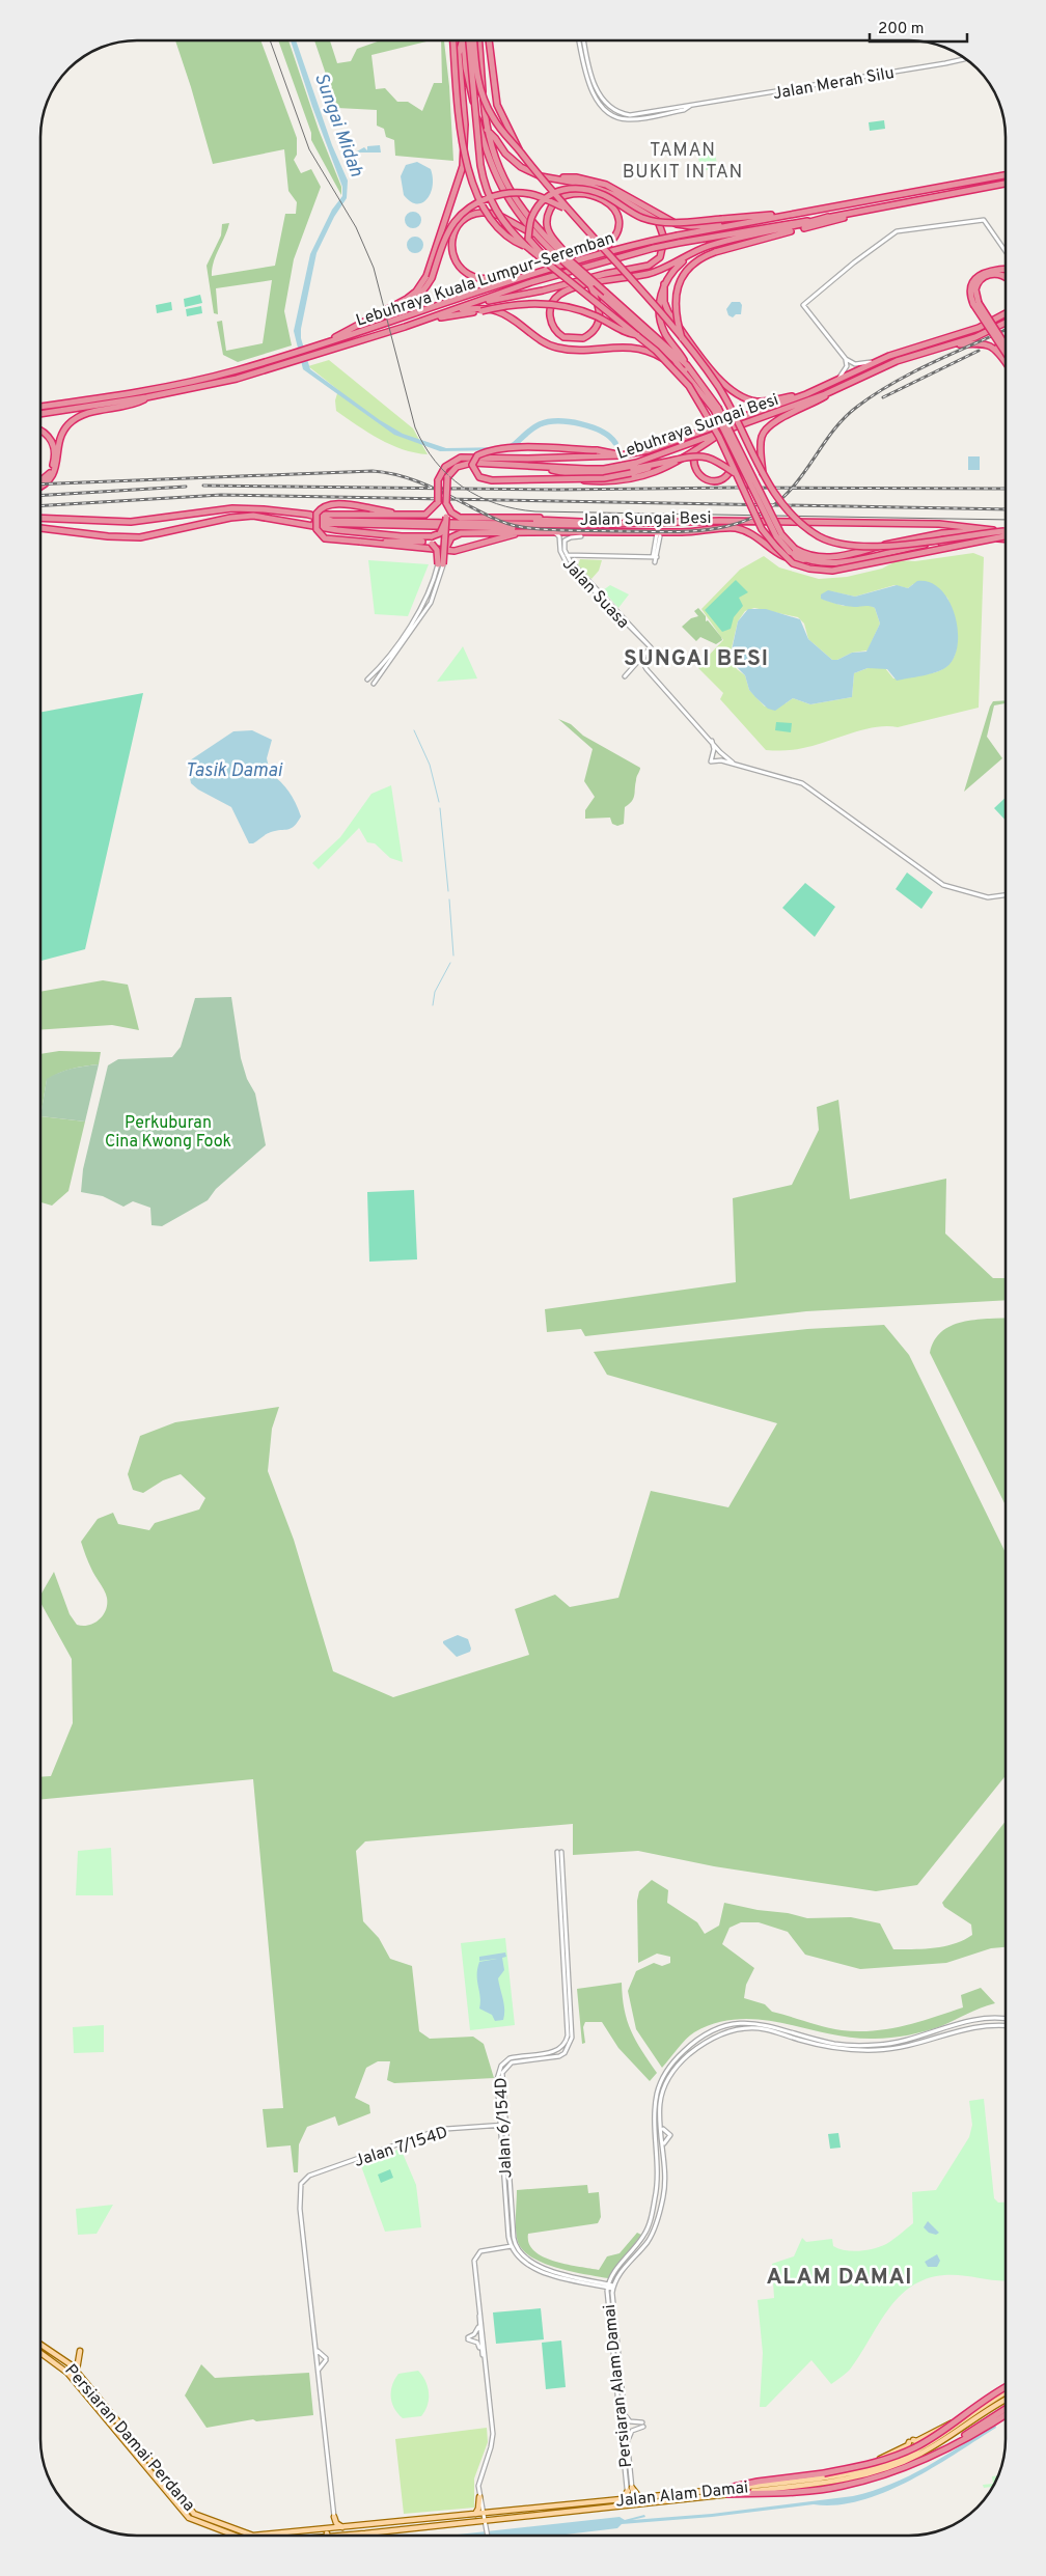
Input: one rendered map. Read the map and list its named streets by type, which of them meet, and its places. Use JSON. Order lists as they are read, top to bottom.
{
  "streets": {
    "highway": ["Lebuhraya Kuala Lumpur–Seremban", "Lebuhraya Sungai Besi", "Jalan Sungai Besi"],
    "main road": ["Persiaran Damai Perdana", "Jalan Alam Damai"],
    "street": [
      "Jalan Merah Silu",
      "Jalan Suasa",
      "Jalan 6/154D",
      "Jalan 7/154D",
      "Persiaran Alam Damai"
    ]
  },
  "crossings": [
    ["Jalan Sungai Besi", "Jalan Suasa"],
    ["Jalan 6/154D", "Jalan 7/154D"],
    ["Jalan 6/154D", "Persiaran Alam Damai"],
    ["Persiaran Alam Damai", "Jalan Alam Damai"],
    ["Persiaran Damai Perdana", "Jalan Alam Damai"]
  ],
  "districts": ["TAMAN BUKIT INTAN", "SUNGAI BESI", "ALAM DAMAI"],
  "water": ["Sungai Midah", "Tasik Damai"],
  "parks": ["Perkuburan Cina Kwong Fook"],
  "scale_bar": "200 m"
}
